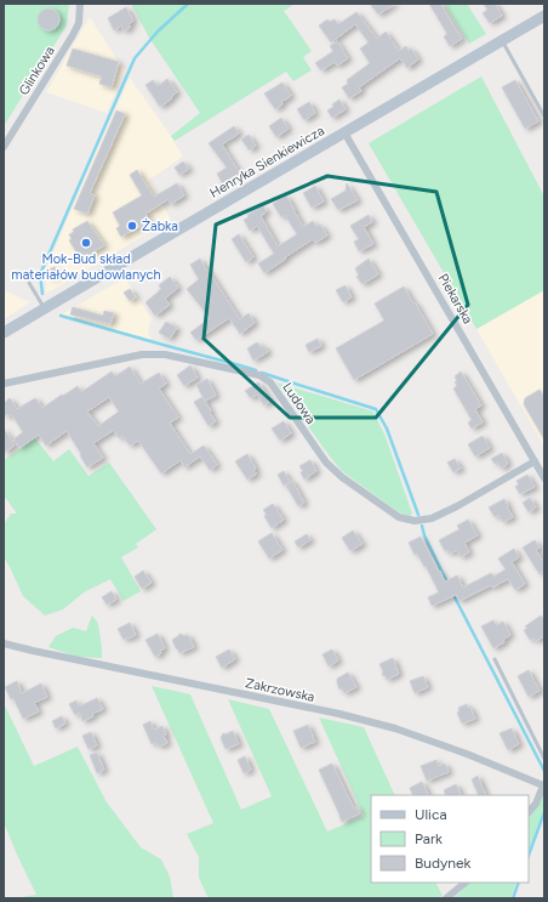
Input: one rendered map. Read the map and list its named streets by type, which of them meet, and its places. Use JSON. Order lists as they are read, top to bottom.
{
  "streets": {
    "main road": ["Henryka Sienkiewicza"],
    "street": [
      "Glinkowa",
      "Piekarska",
      "Ludowa",
      "Zakrzowska"
    ]
  },
  "crossings": [
    ["Henryka Sienkiewicza", "Piekarska"],
    ["Piekarska", "Ludowa"]
  ],
  "places": ["Żabka", "Mok-Bud skład materiałów budowlanych"],
  "legend": ["Ulica", "Park", "Budynek"]
}
